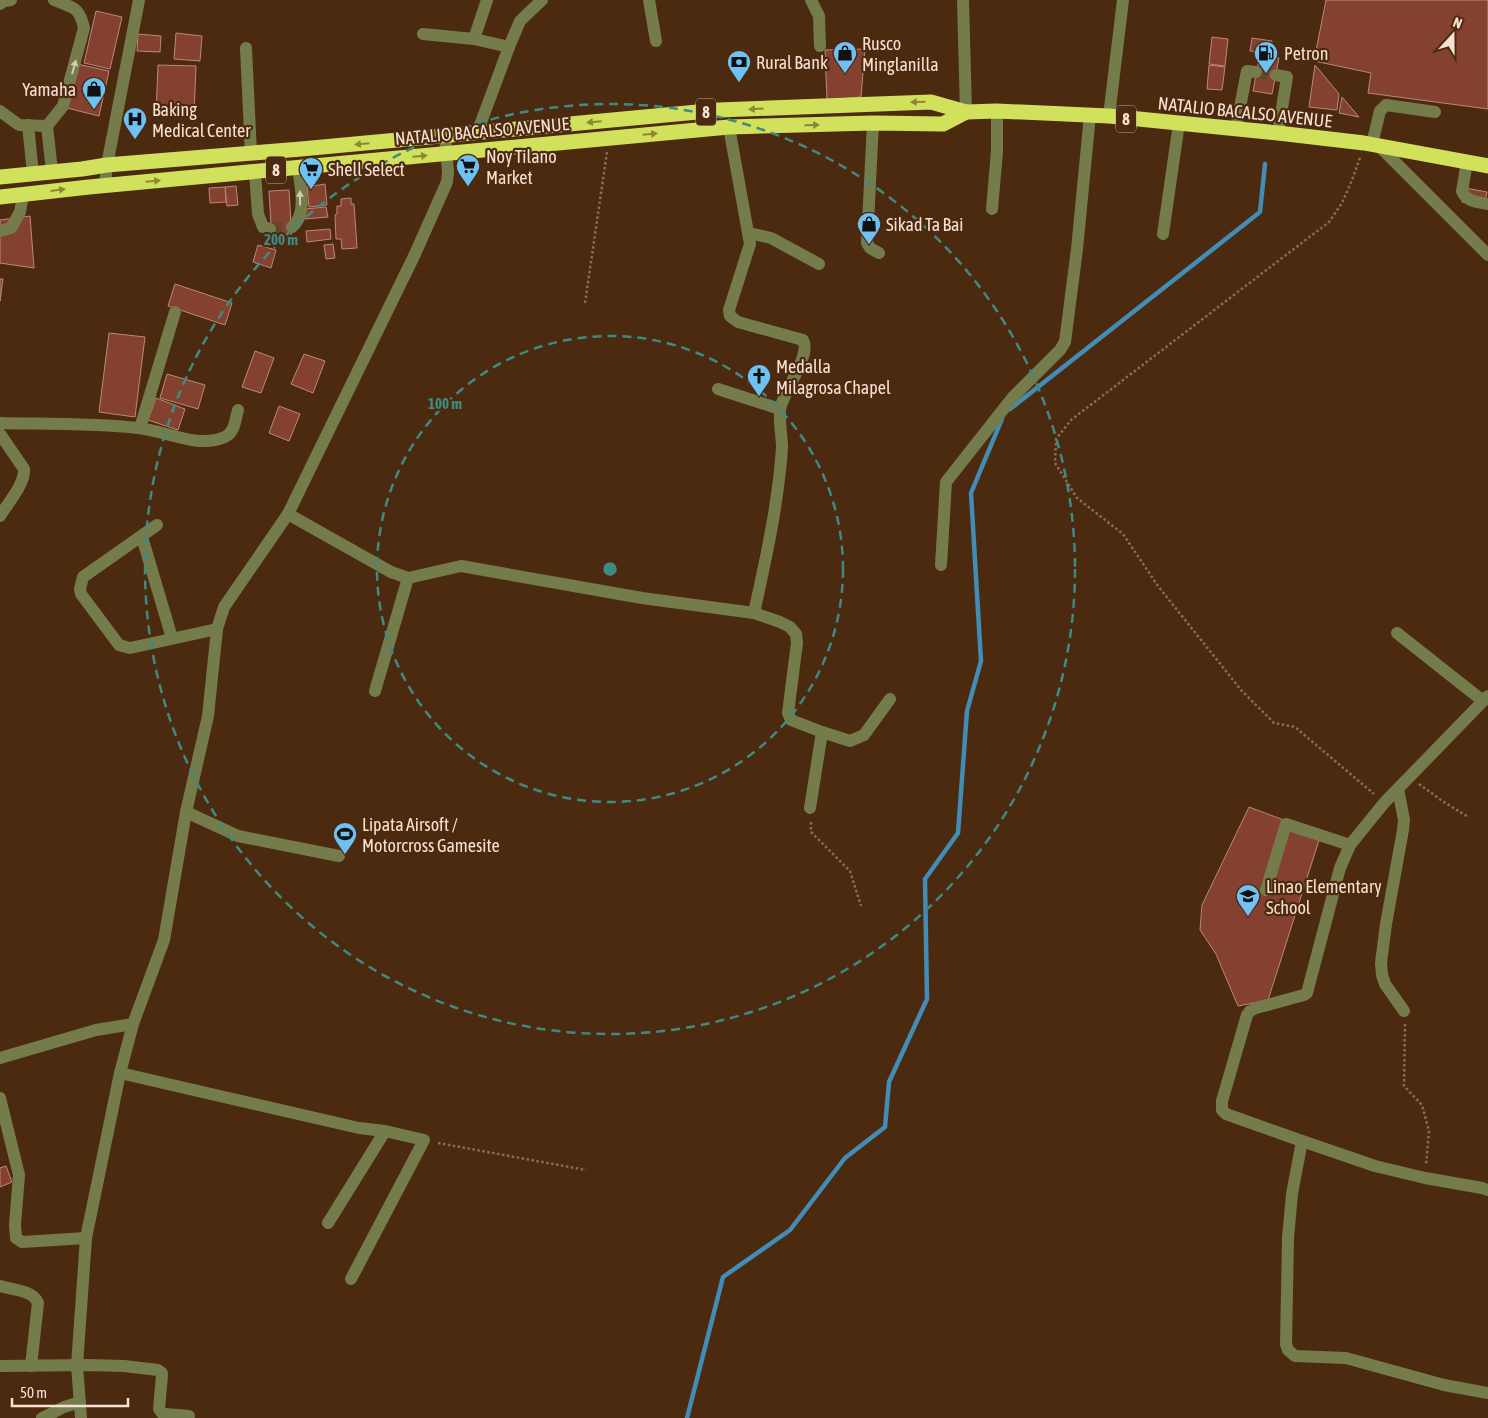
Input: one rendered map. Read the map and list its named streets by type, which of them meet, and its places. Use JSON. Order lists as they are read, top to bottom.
{
  "streets": {
    "highway": ["8", "NATALIO BACALSO AVENUE"]
  },
  "places": {
    "shop": ["Rusco Minglanilla", "Yamaha", "Sikad Ta Bai"],
    "fuel station": ["Petron"],
    "bank": ["Rural Bank"],
    "hospital": ["Baking Medical Center"],
    "supermarket": ["Noy Tilano Market", "Shell Select"],
    "church": ["Medalla Milagrosa Chapel"],
    "sports": ["Lipata Airsoft / Motorcross Gamesite"],
    "school or university": ["Linao Elementary School"]
  },
  "scale_bar": "50 m",
  "north": "top",
  "rings": ["200 m", "100 m"]
}
